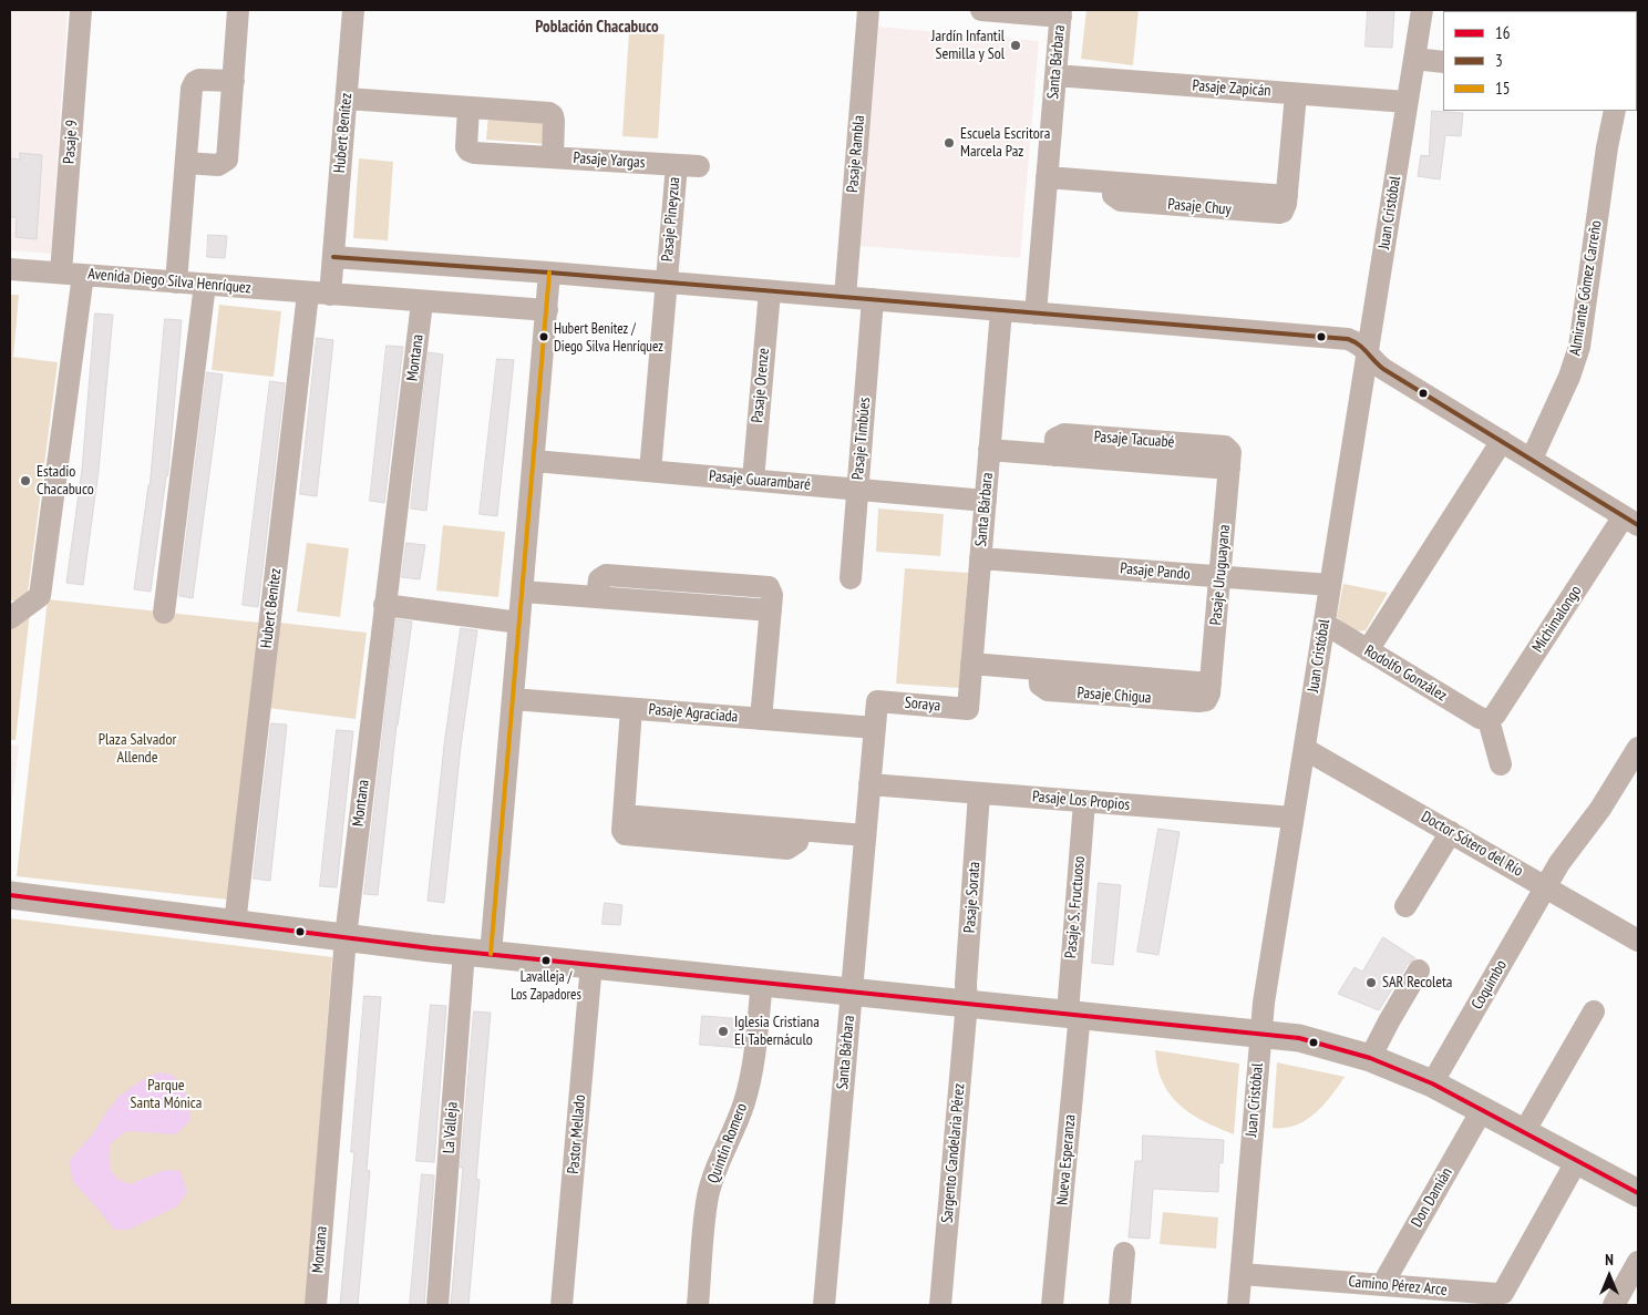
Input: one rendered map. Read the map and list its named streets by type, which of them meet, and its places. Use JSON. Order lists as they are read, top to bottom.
{
  "streets": {
    "street": [
      "Santa Bárbara",
      "Pasaje Zapicán",
      "Hubert Benítez",
      "Pasaje 9",
      "Pasaje Rambla",
      "Pasaje Yargas",
      "Pasaje Chuy",
      "Juan Cristóbal",
      "Pasaje Pineyzua",
      "Avenida Diego Silva Henríquez",
      "Almirante Gómez Carreño",
      "Montana",
      "Pasaje Orenze",
      "Pasaje Timbúes",
      "Pasaje Tacuabé",
      "Pasaje Guarambaré",
      "Pasaje Pando",
      "Pasaje Uruguayana",
      "Michimalongo",
      "Rodolfo González",
      "Pasaje Chigua",
      "Soraya",
      "Pasaje Agraciada",
      "Pasaje Los Propios",
      "Doctor Sótero del Río",
      "Pasaje Sorata",
      "Pasaje S. Fructuoso",
      "Coquimbo",
      "La Valleja",
      "Pastor Mellado",
      "Quintín Romero",
      "Sargento Candelaria Pérez",
      "Nueva Esperanza",
      "Don Damián",
      "Camino Pérez Arce"
    ]
  },
  "crossings": [
    ["Santa Bárbara", "Pasaje Zapicán"],
    ["Santa Bárbara", "Pasaje Chuy"],
    ["Santa Bárbara", "Pasaje Tacuabé"],
    ["Santa Bárbara", "Pasaje Guarambaré"],
    ["Santa Bárbara", "Pasaje Pando"],
    ["Santa Bárbara", "Pasaje Chigua"],
    ["Santa Bárbara", "Soraya"],
    ["Santa Bárbara", "Pasaje Agraciada"],
    ["Santa Bárbara", "Pasaje Los Propios"],
    ["Pasaje Zapicán", "Pasaje Chuy"],
    ["Pasaje Zapicán", "Juan Cristóbal"],
    ["Hubert Benítez", "Pasaje Yargas"],
    ["Hubert Benítez", "Avenida Diego Silva Henríquez"],
    ["Pasaje 9", "Avenida Diego Silva Henríquez"],
    ["Pasaje Yargas", "Pasaje Pineyzua"],
    ["Juan Cristóbal", "Pasaje Pando"],
    ["Juan Cristóbal", "Rodolfo González"],
    ["Juan Cristóbal", "Pasaje Los Propios"],
    ["Juan Cristóbal", "Doctor Sótero del Río"],
    ["Juan Cristóbal", "Camino Pérez Arce"],
    ["Pasaje Pineyzua", "Pasaje Guarambaré"],
    ["Avenida Diego Silva Henríquez", "Montana"],
    ["Pasaje Orenze", "Pasaje Guarambaré"],
    ["Pasaje Timbúes", "Pasaje Guarambaré"],
    ["Pasaje Tacuabé", "Pasaje Uruguayana"],
    ["Pasaje Pando", "Pasaje Uruguayana"],
    ["Pasaje Uruguayana", "Pasaje Chigua"],
    ["Michimalongo", "Rodolfo González"],
    ["Pasaje Los Propios", "Pasaje Sorata"],
    ["Pasaje Los Propios", "Pasaje S. Fructuoso"],
    ["Doctor Sótero del Río", "Coquimbo"],
    ["Pasaje Sorata", "Sargento Candelaria Pérez"],
    ["Pasaje S. Fructuoso", "Nueva Esperanza"],
    ["Don Damián", "Camino Pérez Arce"]
  ],
  "districts": ["Población Chacabuco"],
  "parks": ["Plaza Salvador Allende", "Parque Santa Mónica"],
  "places": [
    "Jardín Infantil Semilla y Sol",
    "Escuela Escritora Marcela Paz",
    "Hubert Benitez / Diego Silva Henríquez",
    "Estadio Chacabuco",
    "Lavalleja / Los Zapadores",
    "SAR Recoleta",
    "Iglesia Cristiana El Tabernáculo"
  ],
  "lines": ["transit line 3", "transit line 15", "transit line 16"],
  "legend": ["16", "3", "15"],
  "north": "top"
}
